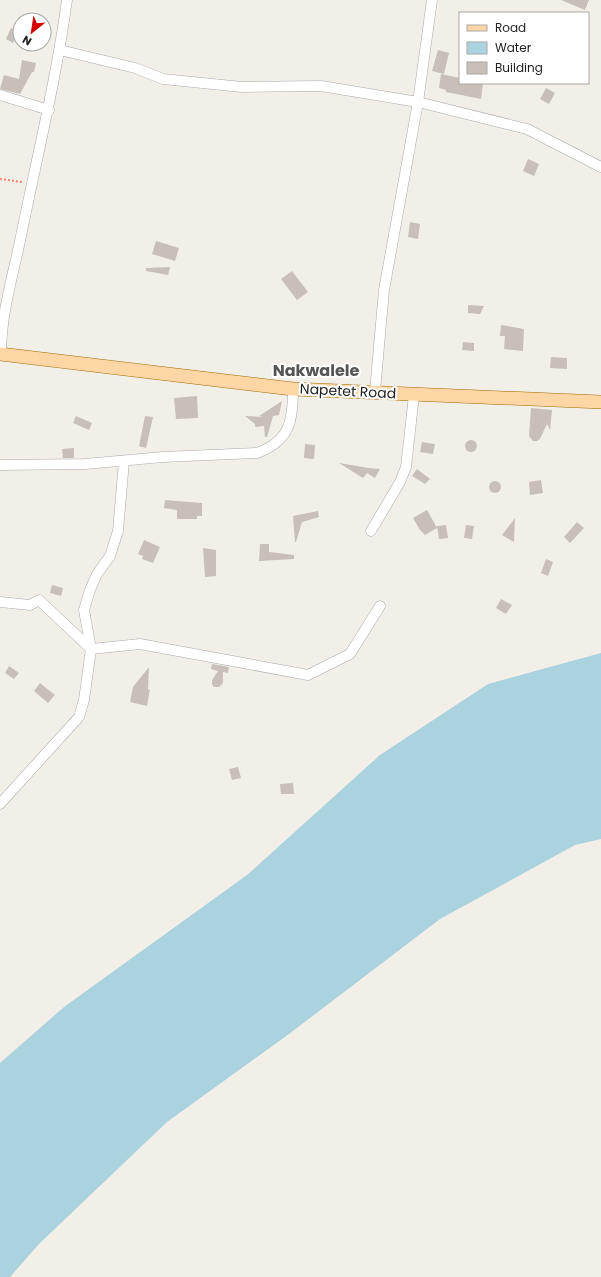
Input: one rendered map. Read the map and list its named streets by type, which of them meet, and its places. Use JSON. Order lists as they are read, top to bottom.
{
  "streets": {
    "main road": ["Napetet Road"]
  },
  "districts": ["Nakwalele"],
  "legend": ["Road", "Water", "Building"],
  "north": "bottom left"
}
